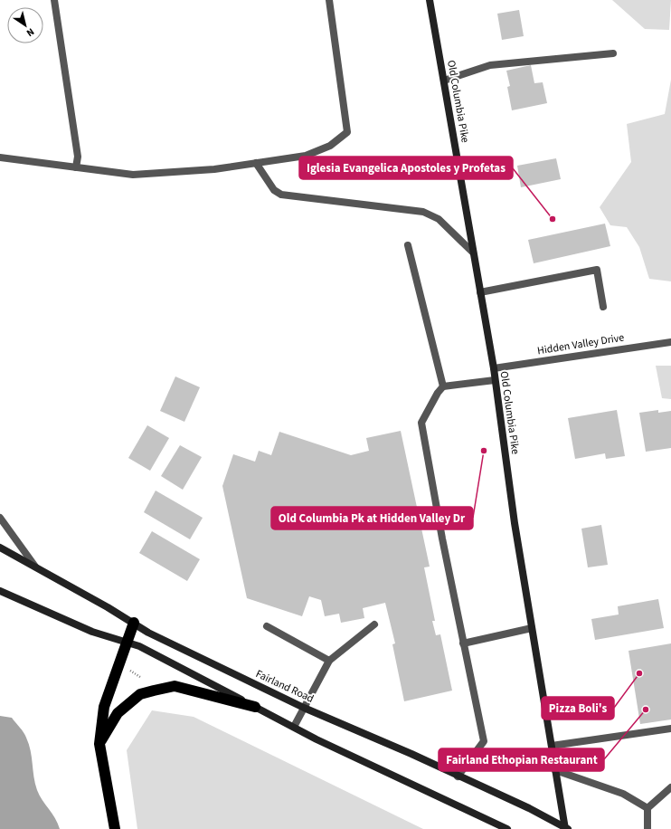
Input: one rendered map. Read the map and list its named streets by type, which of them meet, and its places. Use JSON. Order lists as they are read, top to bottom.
{
  "streets": {
    "main road": ["Old Columbia Pike", "Fairland Road"],
    "street": ["Hidden Valley Drive"]
  },
  "crossings": [
    ["Old Columbia Pike", "Hidden Valley Drive"],
    ["Old Columbia Pike", "Fairland Road"]
  ],
  "places": [
    "Iglesia Evangelica Apostoles y Profetas",
    "Old Columbia Pk at Hidden Valley Dr",
    "Pizza Boli's",
    "Fairland Ethopian Restaurant"
  ],
  "north": "bottom right"
}
